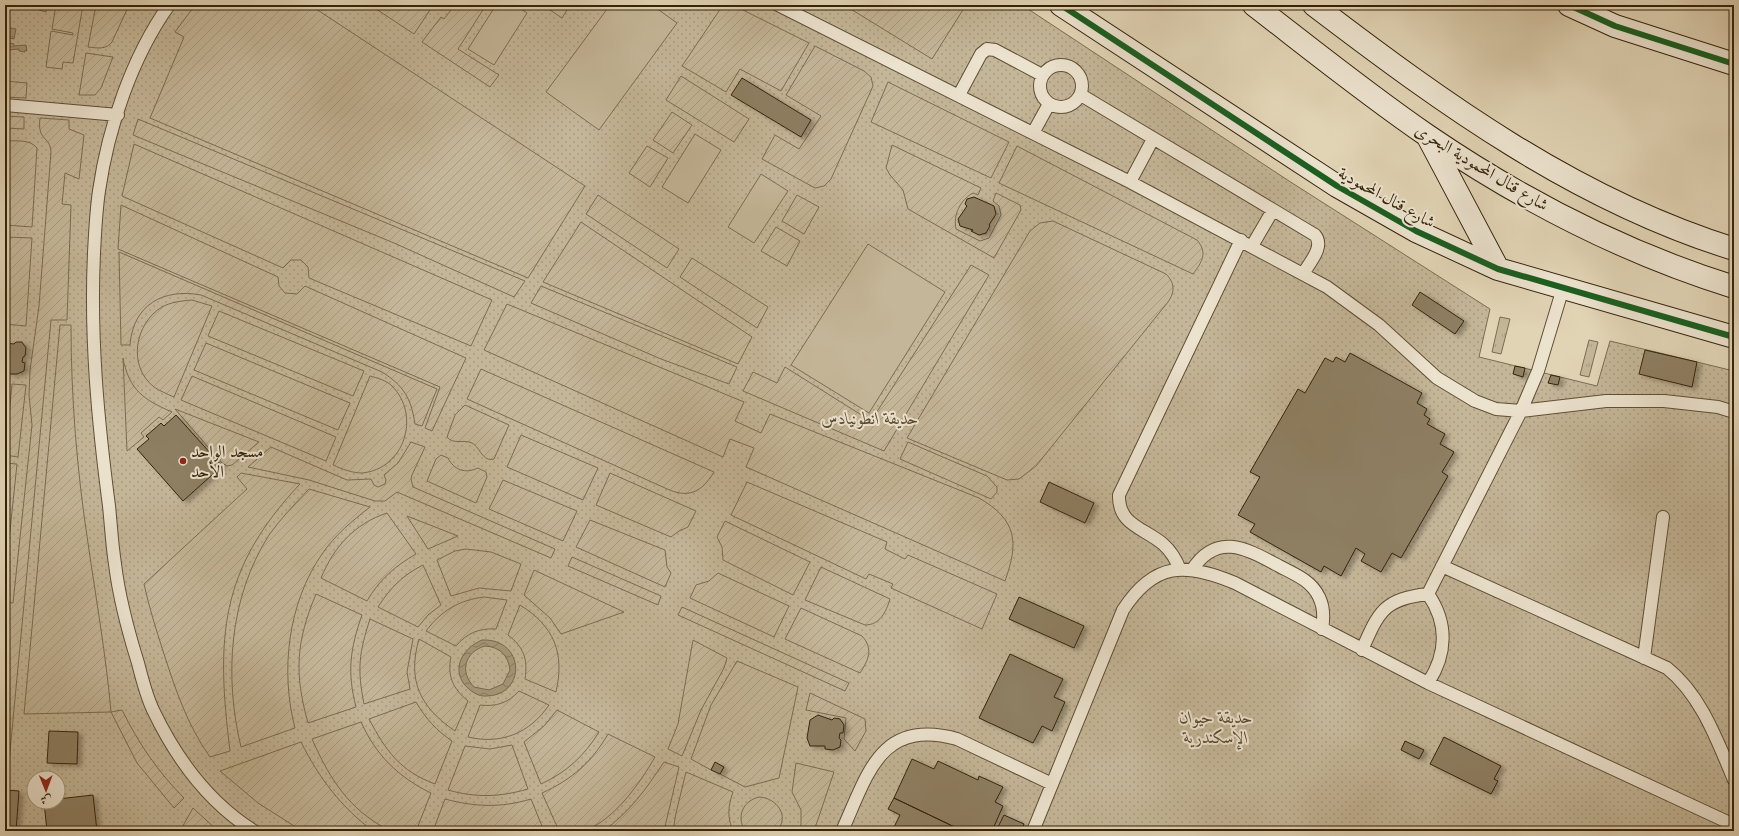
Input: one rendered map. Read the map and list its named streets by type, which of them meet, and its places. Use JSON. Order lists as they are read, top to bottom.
{
  "streets": {
    "main road": ["شارع قنال المحمودية البحرى", "شارع قنال المحمودية"]
  },
  "parks": ["حديقة انطونيادس", "حديقة حيوان الإسكندرية"],
  "places": ["مسجد الواحد الأحد"],
  "north": "bottom"
}
